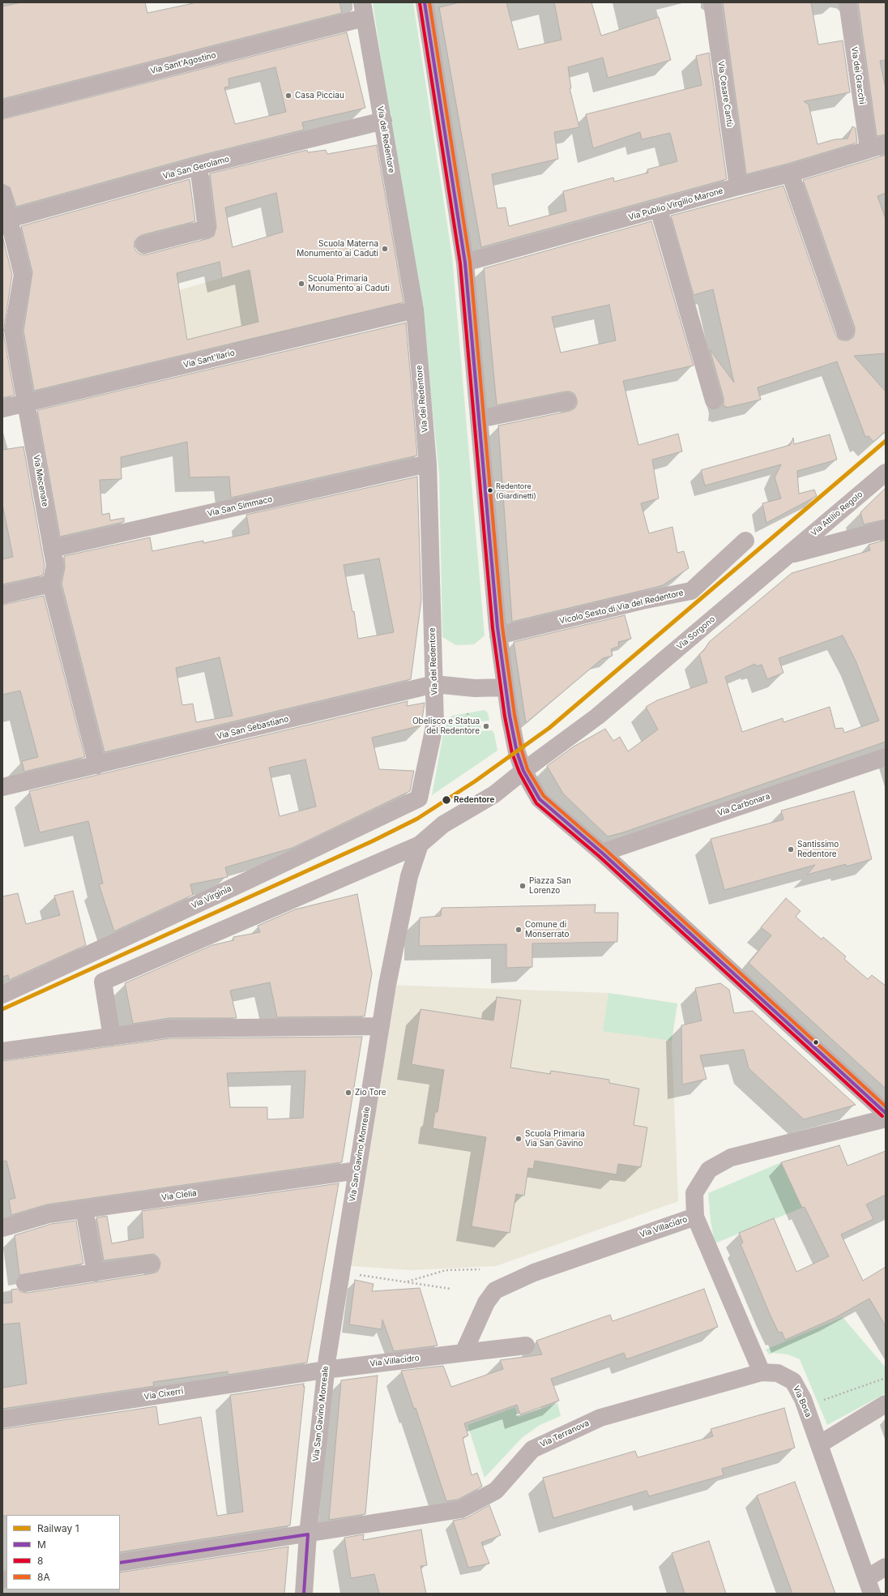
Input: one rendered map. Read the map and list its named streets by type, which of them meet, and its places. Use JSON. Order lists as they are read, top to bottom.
{
  "streets": {
    "street": [
      "Via Sant'Agostino",
      "Via dei Gracchi",
      "Via Cesare Cantù",
      "Via del Redentore",
      "Via San Gerolamo",
      "Via Publio Virgilio Marone",
      "Via Sant'Ilario",
      "Via Mecenate",
      "Via San Simmaco",
      "Via Attilio Regolo",
      "Vicolo Sesto di Via del Redentore",
      "Via Sorgono",
      "Via San Sebastiano",
      "Via Carbonara",
      "Via Virginia",
      "Via San Gavino Monreale",
      "Via Clelia",
      "Via Villacidro",
      "Via Cixerri",
      "Via Bosa",
      "Via Terranova"
    ]
  },
  "crossings": [
    ["Via Sant'Agostino", "Via del Redentore"],
    ["Via dei Gracchi", "Via Publio Virgilio Marone"],
    ["Via Cesare Cantù", "Via Publio Virgilio Marone"],
    ["Via del Redentore", "Via San Gerolamo"],
    ["Via del Redentore", "Via Sant'Ilario"],
    ["Via del Redentore", "Via San Simmaco"],
    ["Via del Redentore", "Via San Sebastiano"],
    ["Via del Redentore", "Via Virginia"],
    ["Via San Gerolamo", "Via Mecenate"],
    ["Via Sant'Ilario", "Via Mecenate"],
    ["Via Mecenate", "Via San Simmaco"],
    ["Via Mecenate", "Via San Sebastiano"],
    ["Via Attilio Regolo", "Via Sorgono"],
    ["Via San Gavino Monreale", "Via Clelia"],
    ["Via San Gavino Monreale", "Via Villacidro"],
    ["Via San Gavino Monreale", "Via Cixerri"],
    ["Via San Gavino Monreale", "Via Terranova"],
    ["Via Villacidro", "Via Cixerri"],
    ["Via Bosa", "Via Terranova"]
  ],
  "places": [
    "Casa Picciau",
    "Scuola Materna Monumento ai Caduti",
    "Scuola Primaria Monumento ai Caduti",
    "Redentore (Giardinetti)",
    "Obelisco e Statua del Redentore",
    "Redentore",
    "Santissimo Redentore",
    "Piazza San Lorenzo",
    "Comune di Monserrato",
    "Zio Tore",
    "Scuola Primaria Via San Gavino"
  ],
  "lines": [
    "transit line M",
    "transit line 8A",
    "transit line 8",
    "rail line 1"
  ],
  "legend": [
    "Railway 1",
    "M",
    "8",
    "8A"
  ]
}
